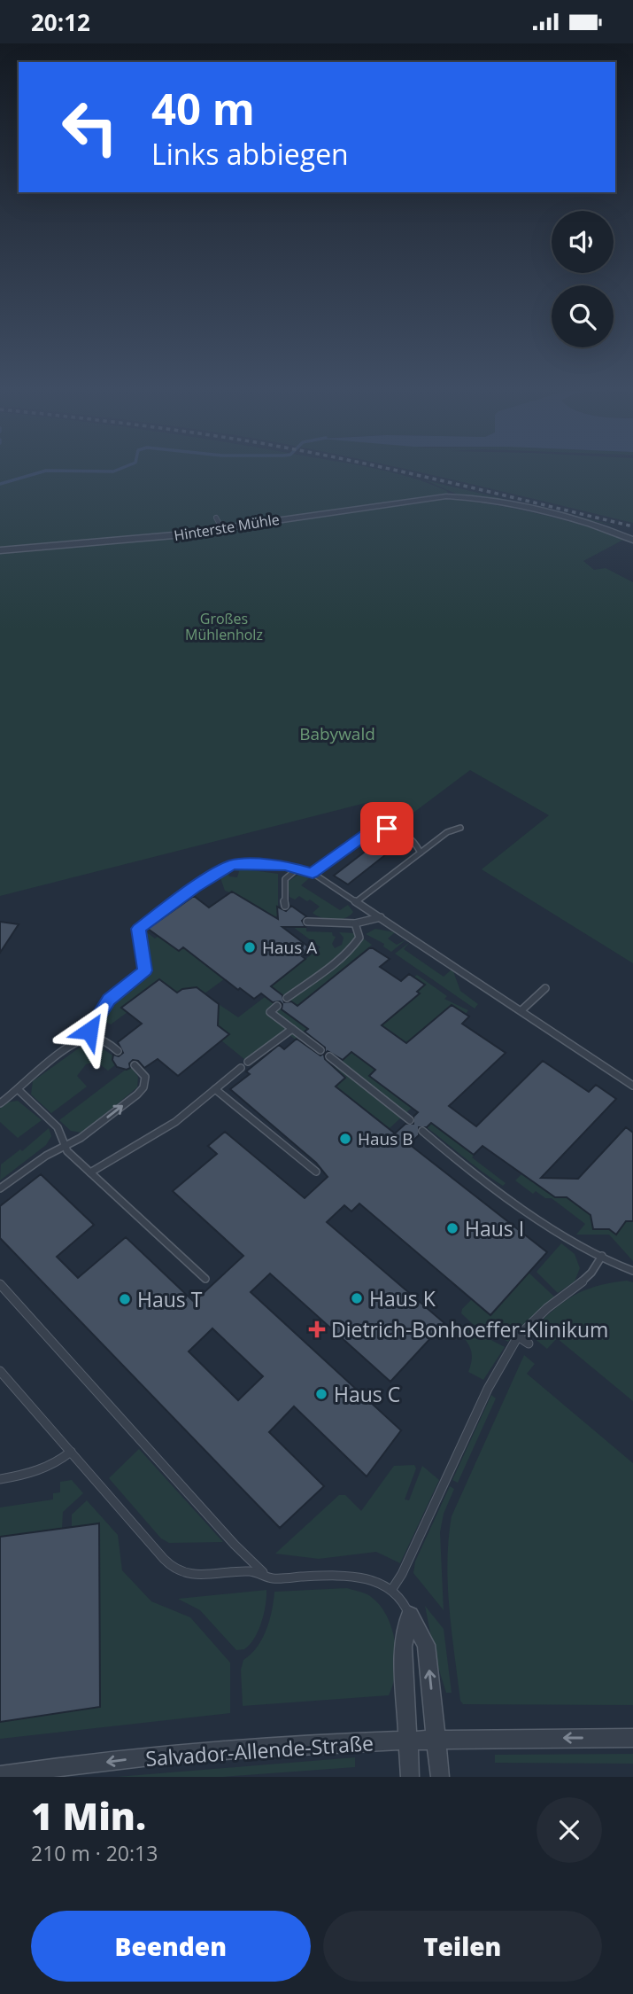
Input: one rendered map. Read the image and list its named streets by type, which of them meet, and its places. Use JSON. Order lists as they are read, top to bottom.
{
  "streets": {
    "street": ["Hinterste Mühle", "Salvador-Allende-Straße"]
  },
  "one_way": ["Salvador-Allende-Straße"],
  "parks": ["Großes Mühlenholz", "Babywald"],
  "places": {
    "other": [
      "Haus A",
      "Haus B",
      "Haus I",
      "Haus K",
      "Haus T",
      "Haus C"
    ],
    "health": ["Dietrich-Bonhoeffer-Klinikum"]
  },
  "page": {
    "status": "20:12",
    "turn": ["40 m", "Links abbiegen"],
    "heading": ["1 Min.", "210 m · 20:13"],
    "buttons": ["Beenden", "Teilen"]
  }
}
